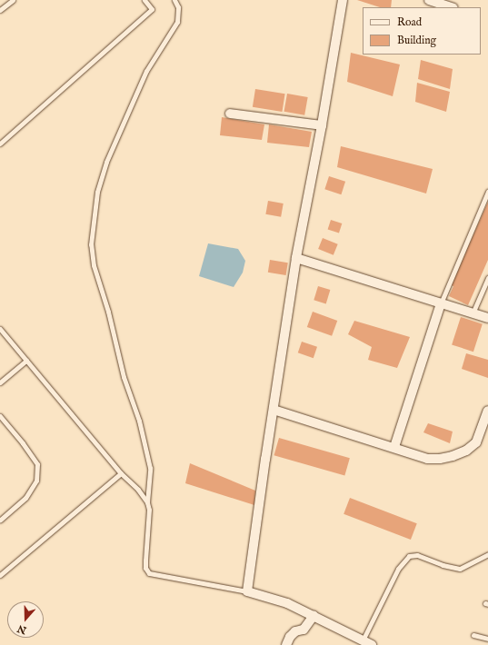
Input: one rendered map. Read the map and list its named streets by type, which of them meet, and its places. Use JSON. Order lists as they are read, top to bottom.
{
  "legend": ["Road", "Building"],
  "north": "bottom"
}
